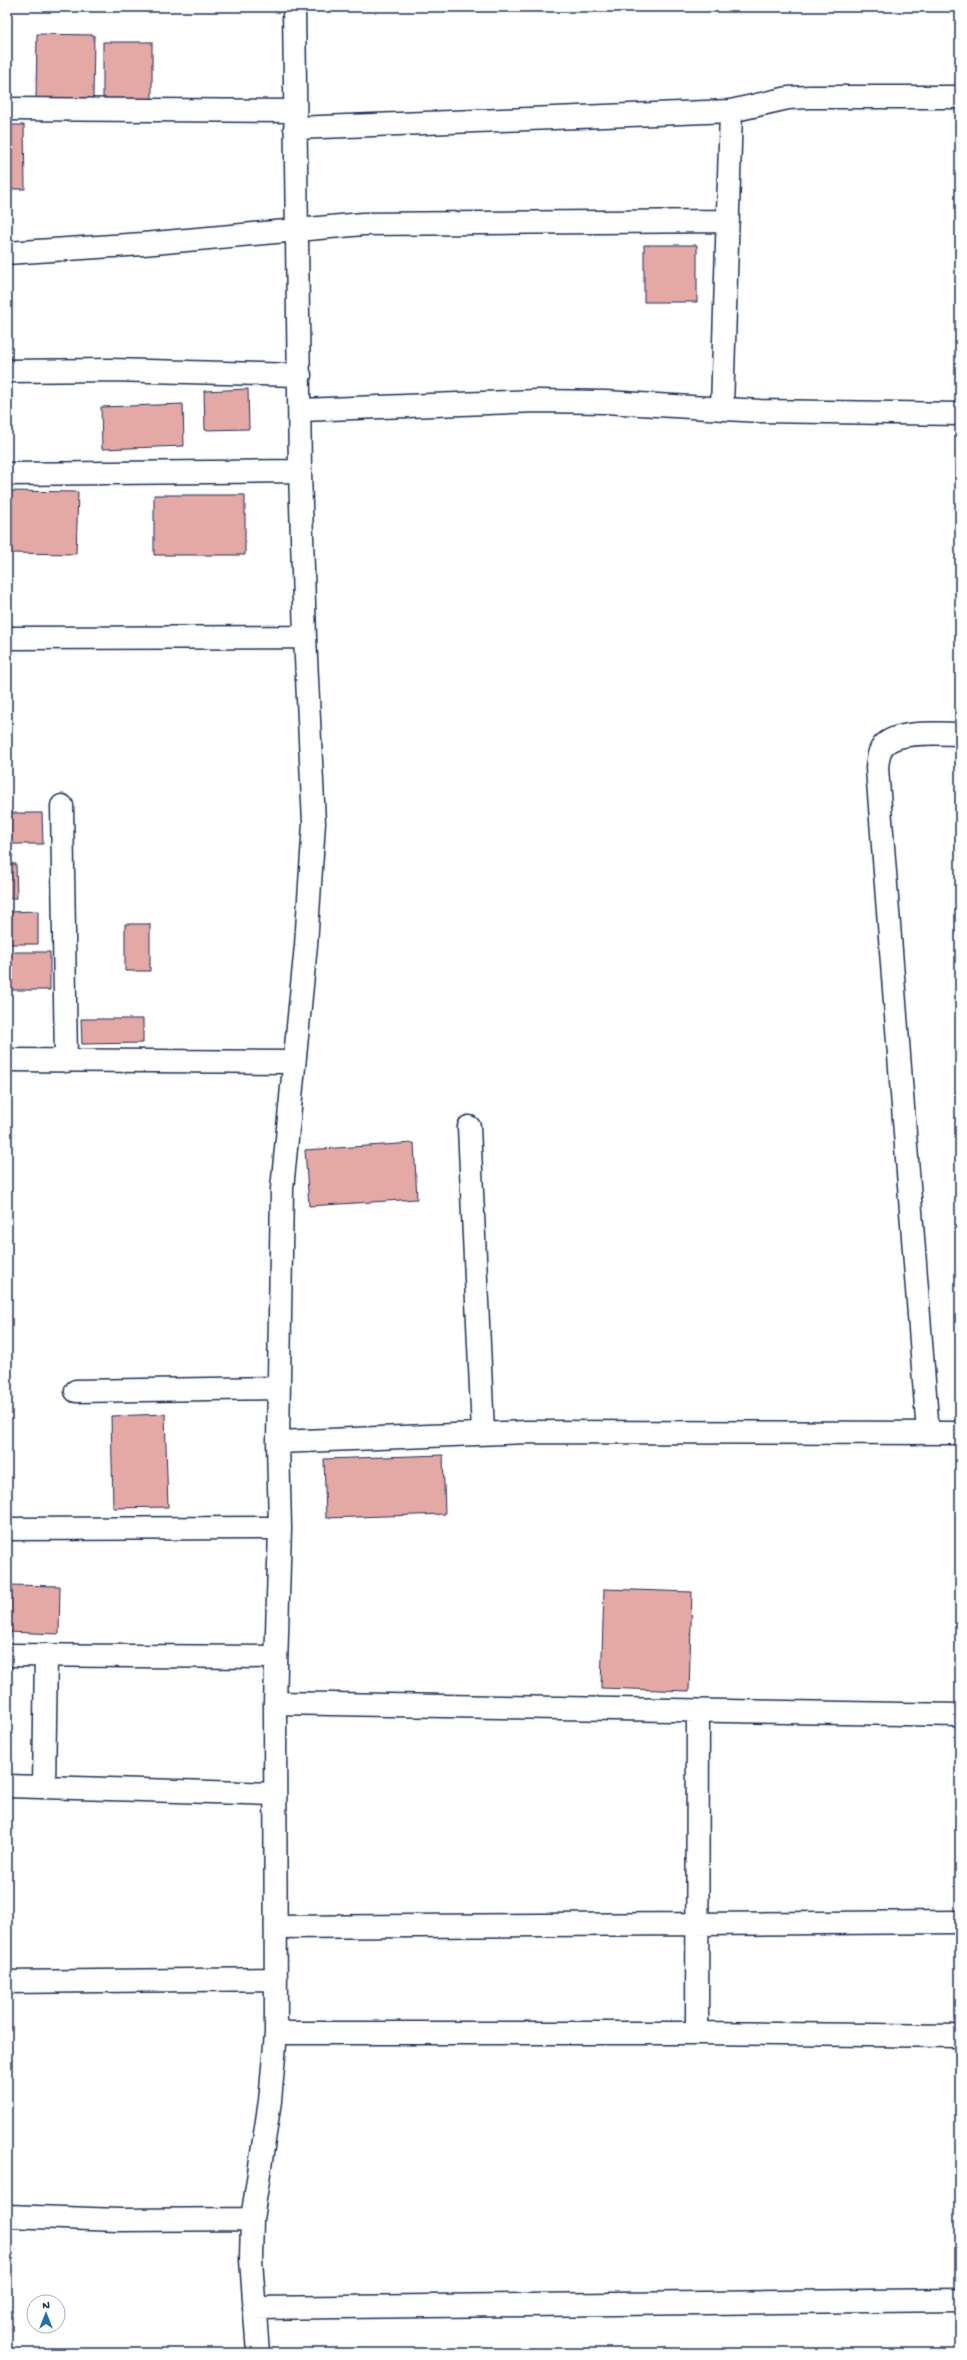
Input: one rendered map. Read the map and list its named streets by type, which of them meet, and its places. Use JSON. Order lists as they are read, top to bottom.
{
  "north": "top"
}
